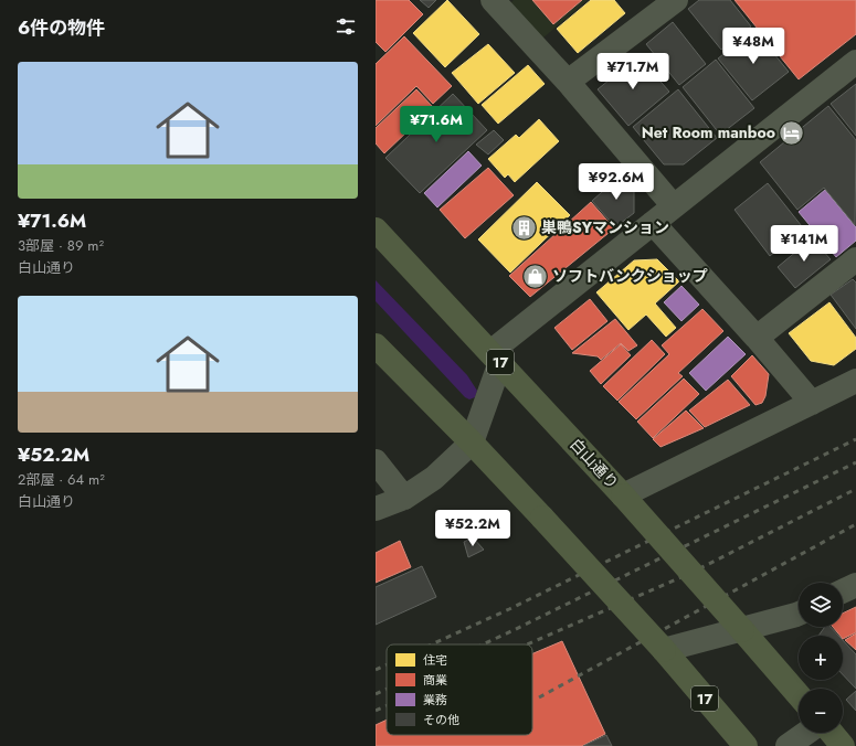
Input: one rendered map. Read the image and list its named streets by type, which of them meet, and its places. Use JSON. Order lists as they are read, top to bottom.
{
  "streets": {
    "highway": ["17", "白山通り"]
  },
  "places": {
    "hotel": ["Net Room manboo"],
    "building": ["巣鴨SYマンション"],
    "shop": ["ソフトバンクショップ"]
  },
  "legend": [
    "住宅",
    "商業",
    "業務",
    "その他"
  ],
  "page": {
    "heading": "6件の物件",
    "price": [
      "¥48M",
      "¥71.7M",
      "¥71.6M",
      "¥92.6M",
      "¥141M",
      "¥52.2M"
    ],
    "list": [
      {
        "name": "¥71.6M",
        "note": "3部屋 · 89 m² · 白山通り"
      },
      {
        "name": "¥52.2M",
        "note": "2部屋 · 64 m² · 白山通り"
      }
    ],
    "map_buttons": ["+", "−"]
  }
}
